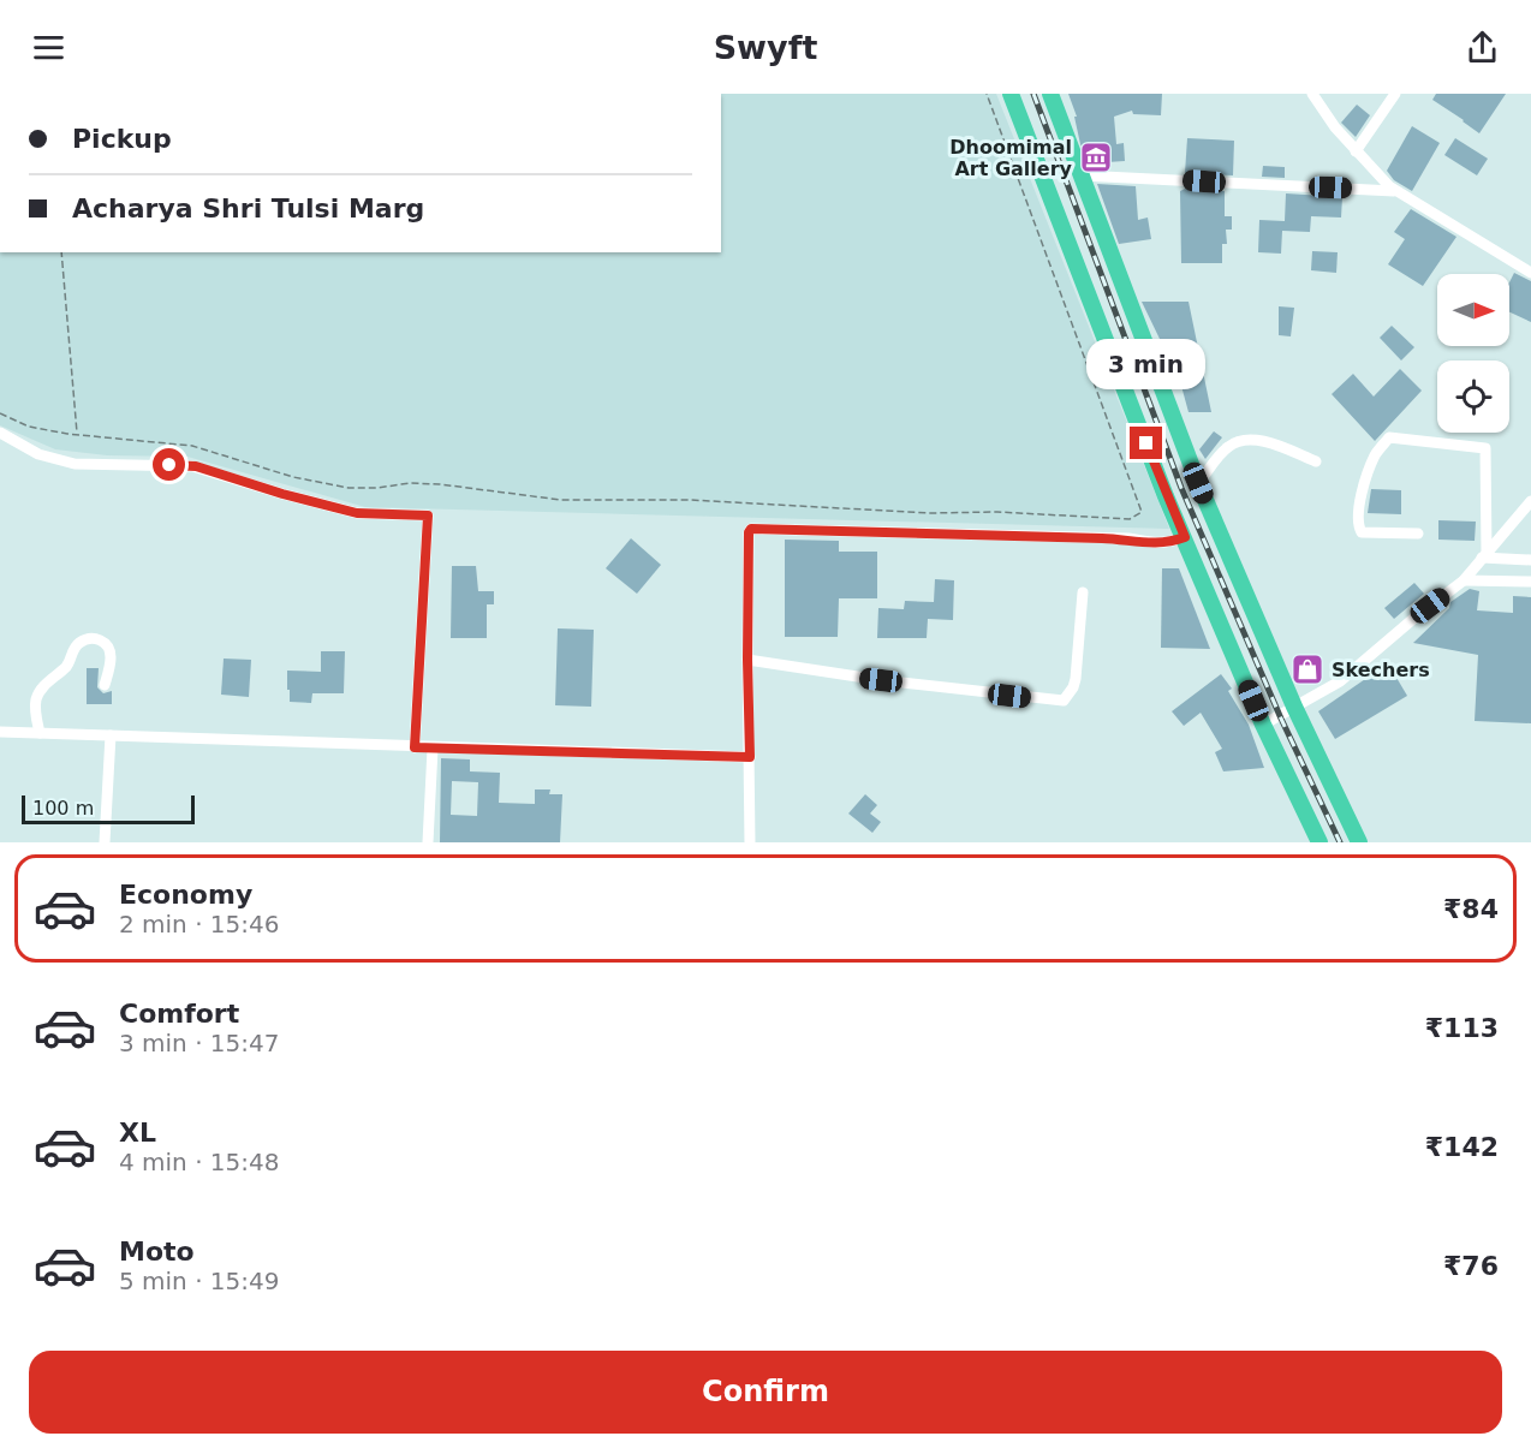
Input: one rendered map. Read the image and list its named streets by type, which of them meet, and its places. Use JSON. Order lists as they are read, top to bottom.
{
  "places": {
    "museum": ["Dhoomimal Art Gallery"],
    "shop": ["Skechers"]
  },
  "scale_bar": "100 m",
  "north": "right",
  "page": {
    "header": "Swyft",
    "banner": ["Pickup", "Acharya Shri Tulsi Marg"],
    "bubble": "3 min",
    "scale": "100 m",
    "list": [
      {
        "name": "Economy",
        "note": "2 min · 15:46",
        "value": "₹84"
      },
      {
        "name": "Comfort",
        "note": "3 min · 15:47",
        "value": "₹113"
      },
      {
        "name": "XL",
        "note": "4 min · 15:48",
        "value": "₹142"
      },
      {
        "name": "Moto",
        "note": "5 min · 15:49",
        "value": "₹76"
      }
    ],
    "buttons": "Confirm"
  }
}
